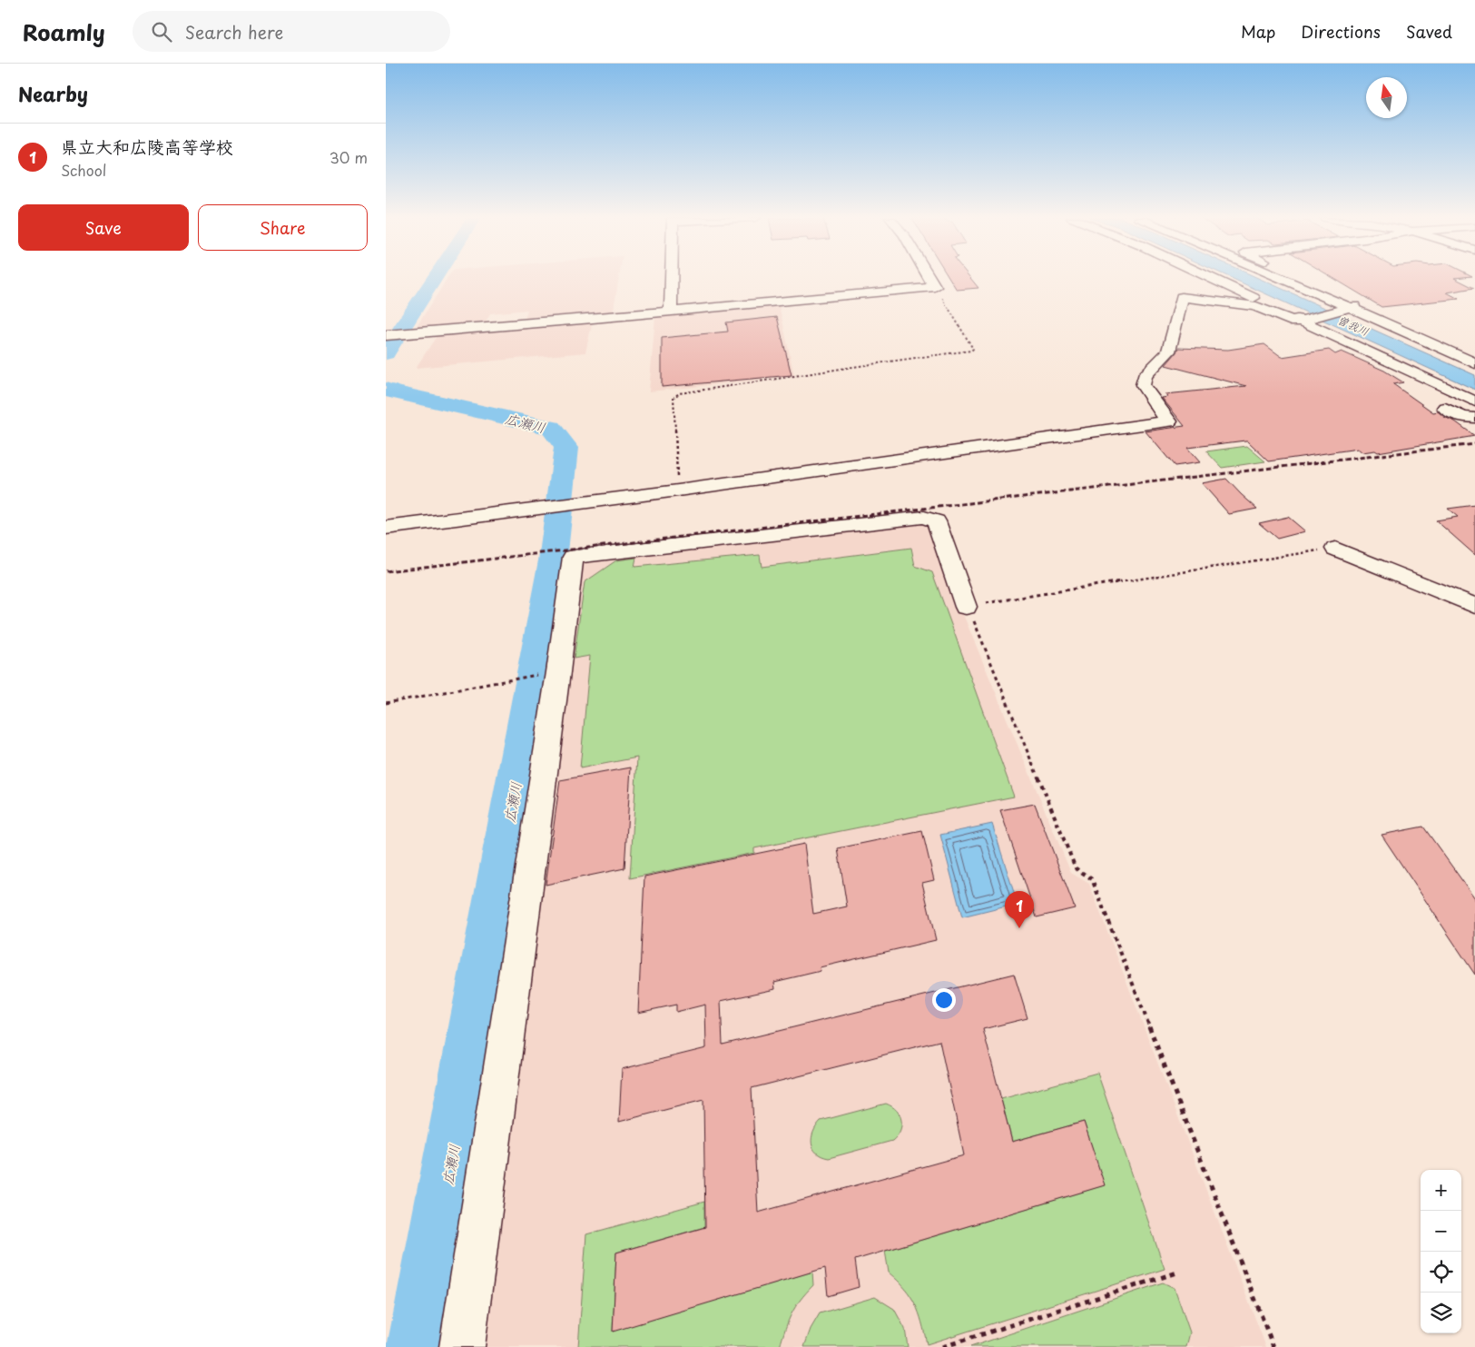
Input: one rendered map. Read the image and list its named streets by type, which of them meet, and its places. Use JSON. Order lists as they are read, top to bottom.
{
  "water": ["曽我川", "広瀬川"],
  "north": "top",
  "page": {
    "header": "Roamly",
    "search": "Search here",
    "nav": ["Map", "Directions", "Saved"],
    "heading": "Nearby",
    "list": [
      {
        "mark": "1",
        "name": "県立大和広陵高等学校",
        "note": "School",
        "value": "30 m"
      }
    ],
    "buttons": ["Save", "Share"],
    "pins": "1",
    "map_buttons": ["+", "−"]
  }
}
